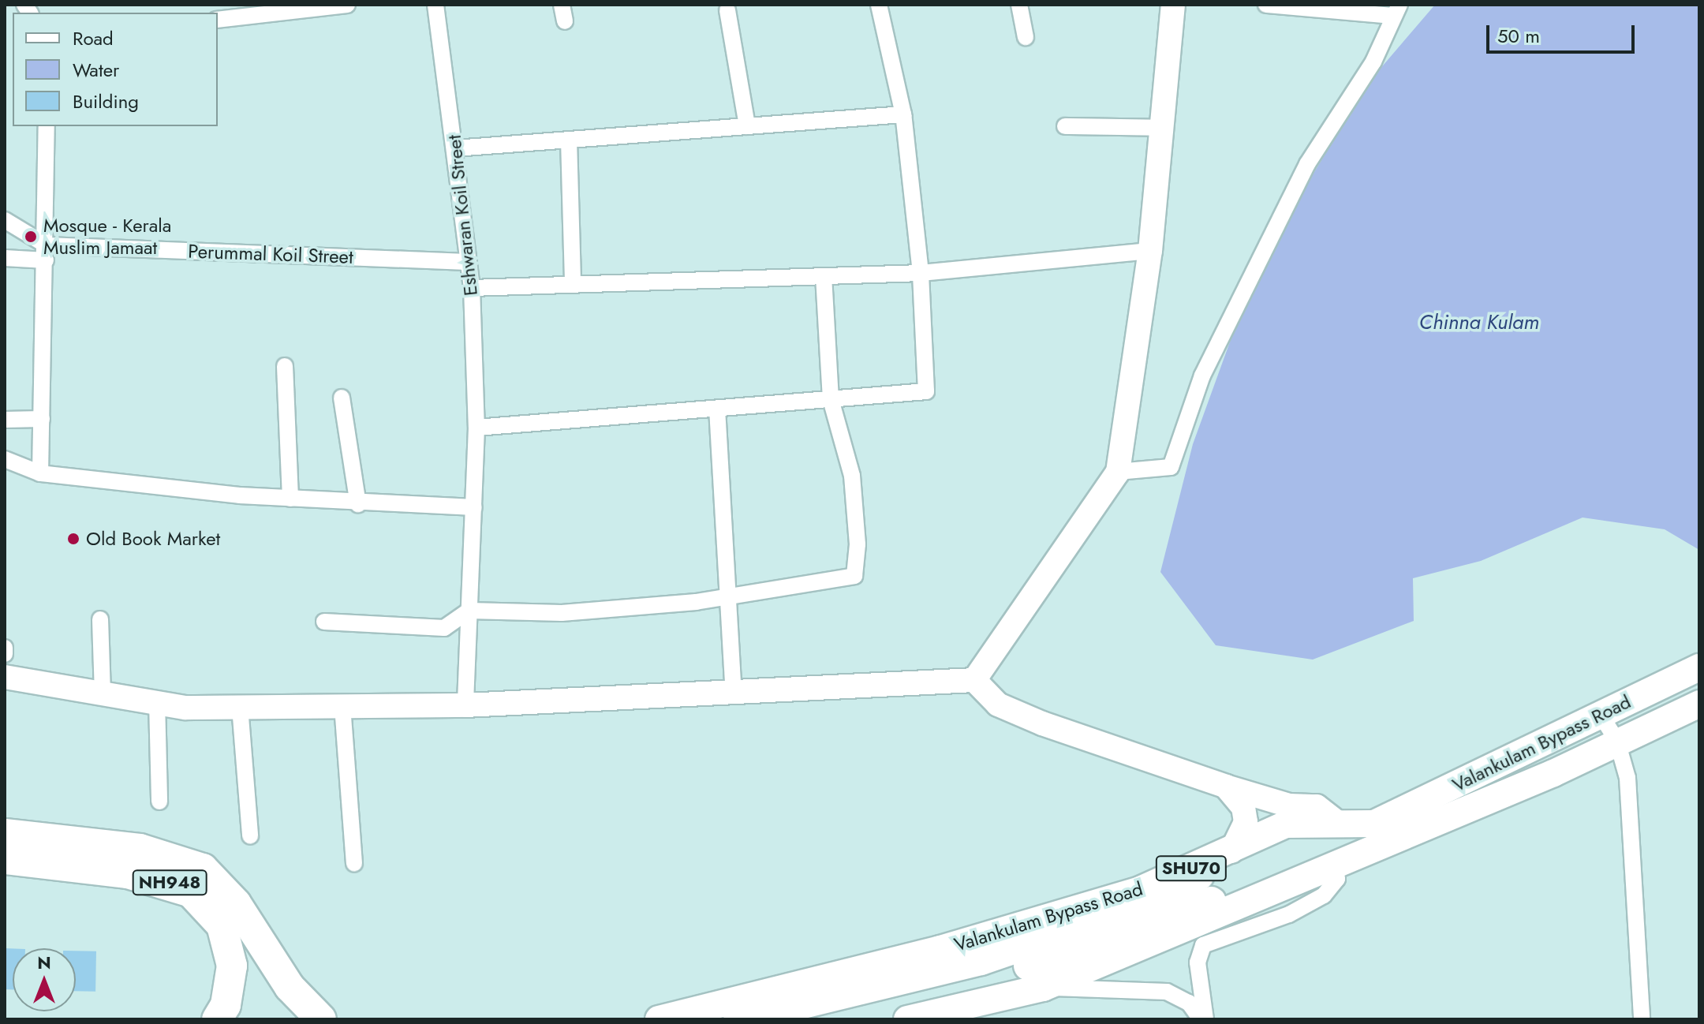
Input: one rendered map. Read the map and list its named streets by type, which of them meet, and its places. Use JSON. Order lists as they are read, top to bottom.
{
  "streets": {
    "highway": ["NH948"],
    "main road": ["Valankulam Bypass Road", "SHU70"],
    "street": ["Eshwaran Koil Street", "Perummal Koil Street"]
  },
  "crossings": [
    ["Eshwaran Koil Street", "Perummal Koil Street"]
  ],
  "water": ["Chinna Kulam"],
  "places": ["Mosque - Kerala Muslim Jamaat", "Old Book Market"],
  "legend": ["Road", "Water", "Building"],
  "scale_bar": "50 m",
  "north": "top"
}
